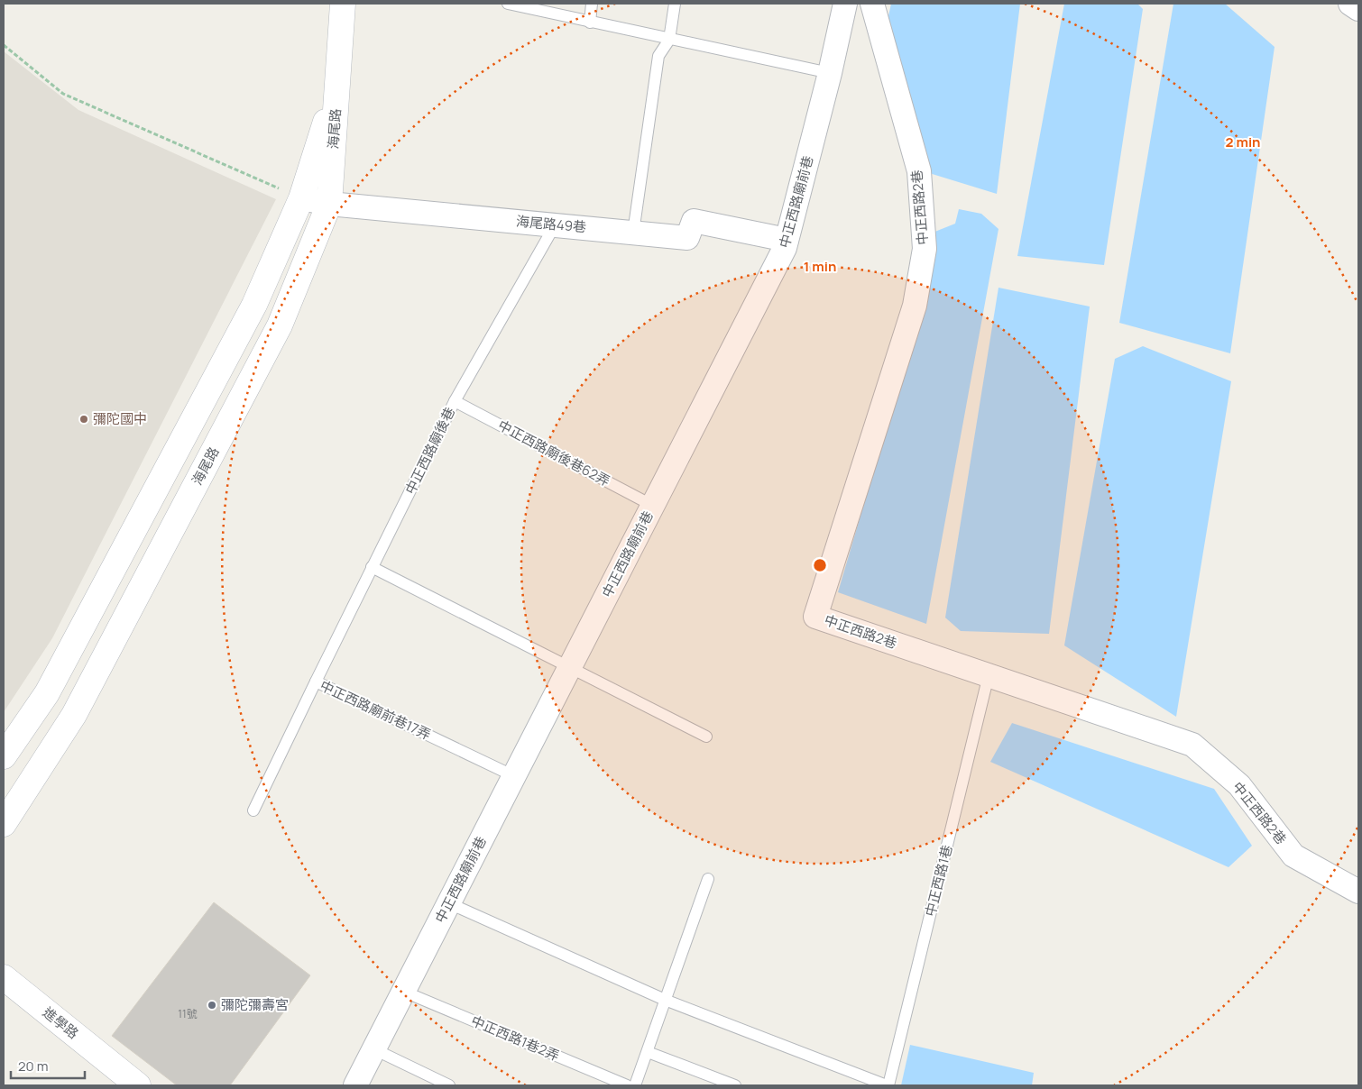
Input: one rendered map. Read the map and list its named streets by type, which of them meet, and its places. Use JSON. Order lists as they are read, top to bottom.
{
  "streets": {
    "street": [
      "海尾路",
      "中正西路廟前巷",
      "中正西路2巷",
      "海尾路49巷",
      "進學路"
    ],
    "lane": [
      "中正西路廟後巷",
      "中正西路廟後巷62弄",
      "中正西路廟前巷17弄",
      "中正西路1巷",
      "中正西路1巷2弄"
    ]
  },
  "crossings": [
    ["海尾路", "海尾路49巷"],
    ["中正西路廟前巷", "海尾路49巷"],
    ["中正西路廟前巷", "中正西路廟後巷62弄"],
    ["中正西路廟前巷", "中正西路廟前巷17弄"],
    ["中正西路廟前巷", "中正西路1巷2弄"],
    ["中正西路2巷", "中正西路1巷"],
    ["海尾路49巷", "中正西路廟後巷"],
    ["中正西路廟後巷", "中正西路廟後巷62弄"],
    ["中正西路廟後巷", "中正西路廟前巷17弄"]
  ],
  "places": ["彌陀國中", "彌陀彌壽宮"],
  "house_numbers": ["11號"],
  "scale_bar": "20 m",
  "rings": ["2 min", "1 min"]
}
